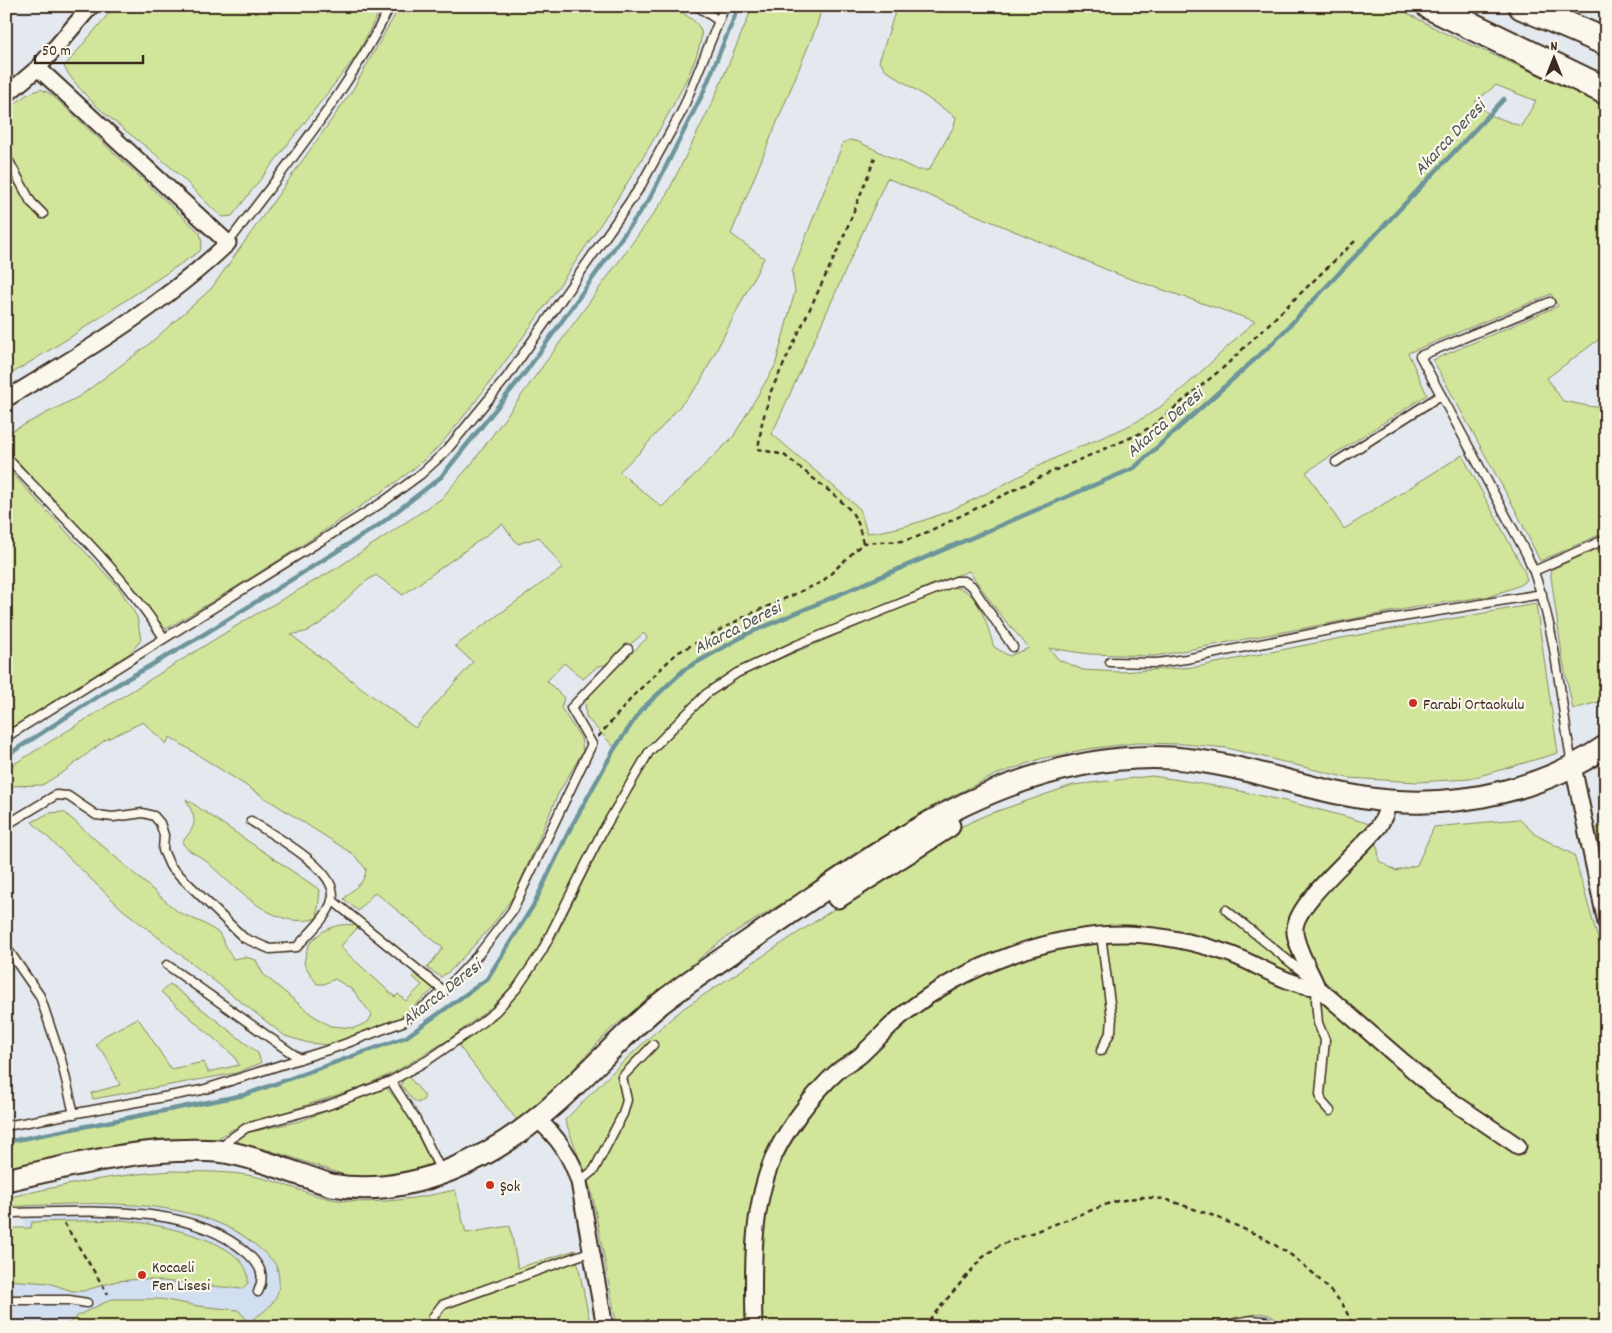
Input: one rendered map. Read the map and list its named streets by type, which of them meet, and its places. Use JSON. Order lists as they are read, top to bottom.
{
  "water": ["Akarca Deresi"],
  "places": ["Farabi Ortaokulu", "Şok", "Kocaeli Fen Lisesi"],
  "scale_bar": "50 m",
  "north": "top"
}
